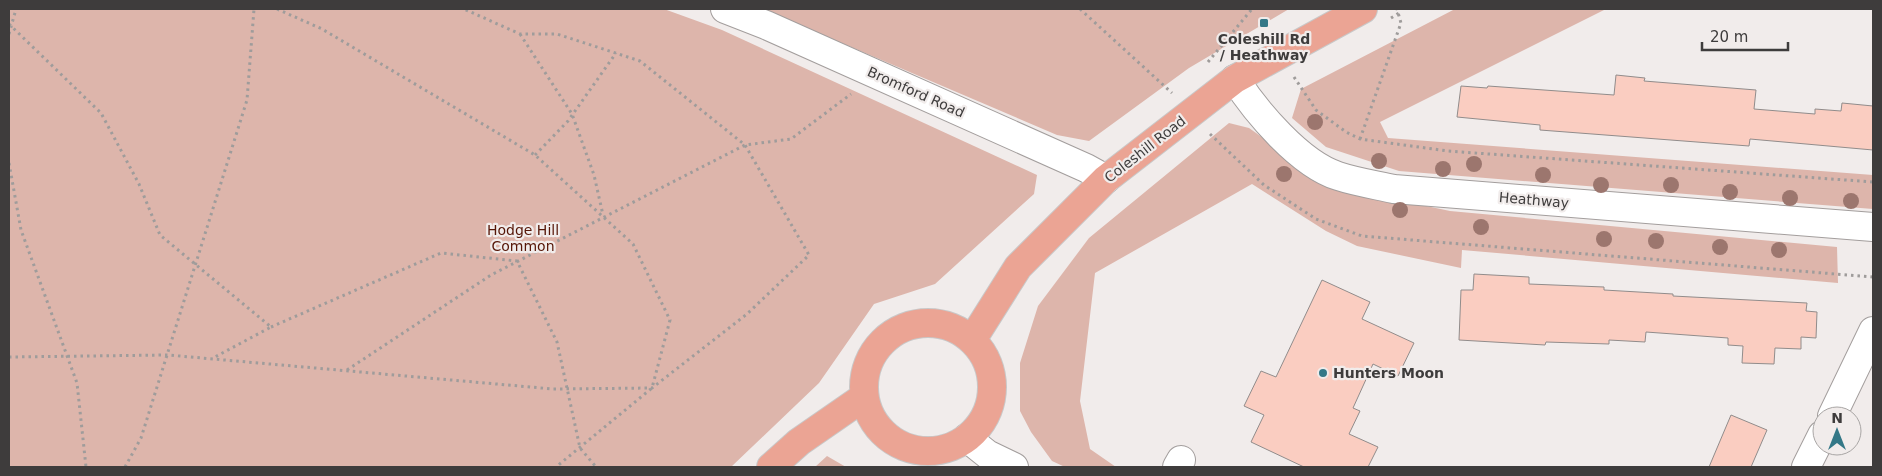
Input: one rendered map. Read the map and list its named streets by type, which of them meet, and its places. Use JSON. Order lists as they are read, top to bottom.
{
  "streets": {
    "main road": ["Coleshill Road"],
    "street": ["Bromford Road", "Heathway"]
  },
  "crossings": [
    ["Bromford Road", "Coleshill Road"],
    ["Coleshill Road", "Heathway"]
  ],
  "parks": ["Hodge Hill Common"],
  "places": {
    "transit": ["Coleshill Rd / Heathway"],
    "other": ["Hunters Moon"]
  },
  "scale_bar": "20 m",
  "north": "top"
}
